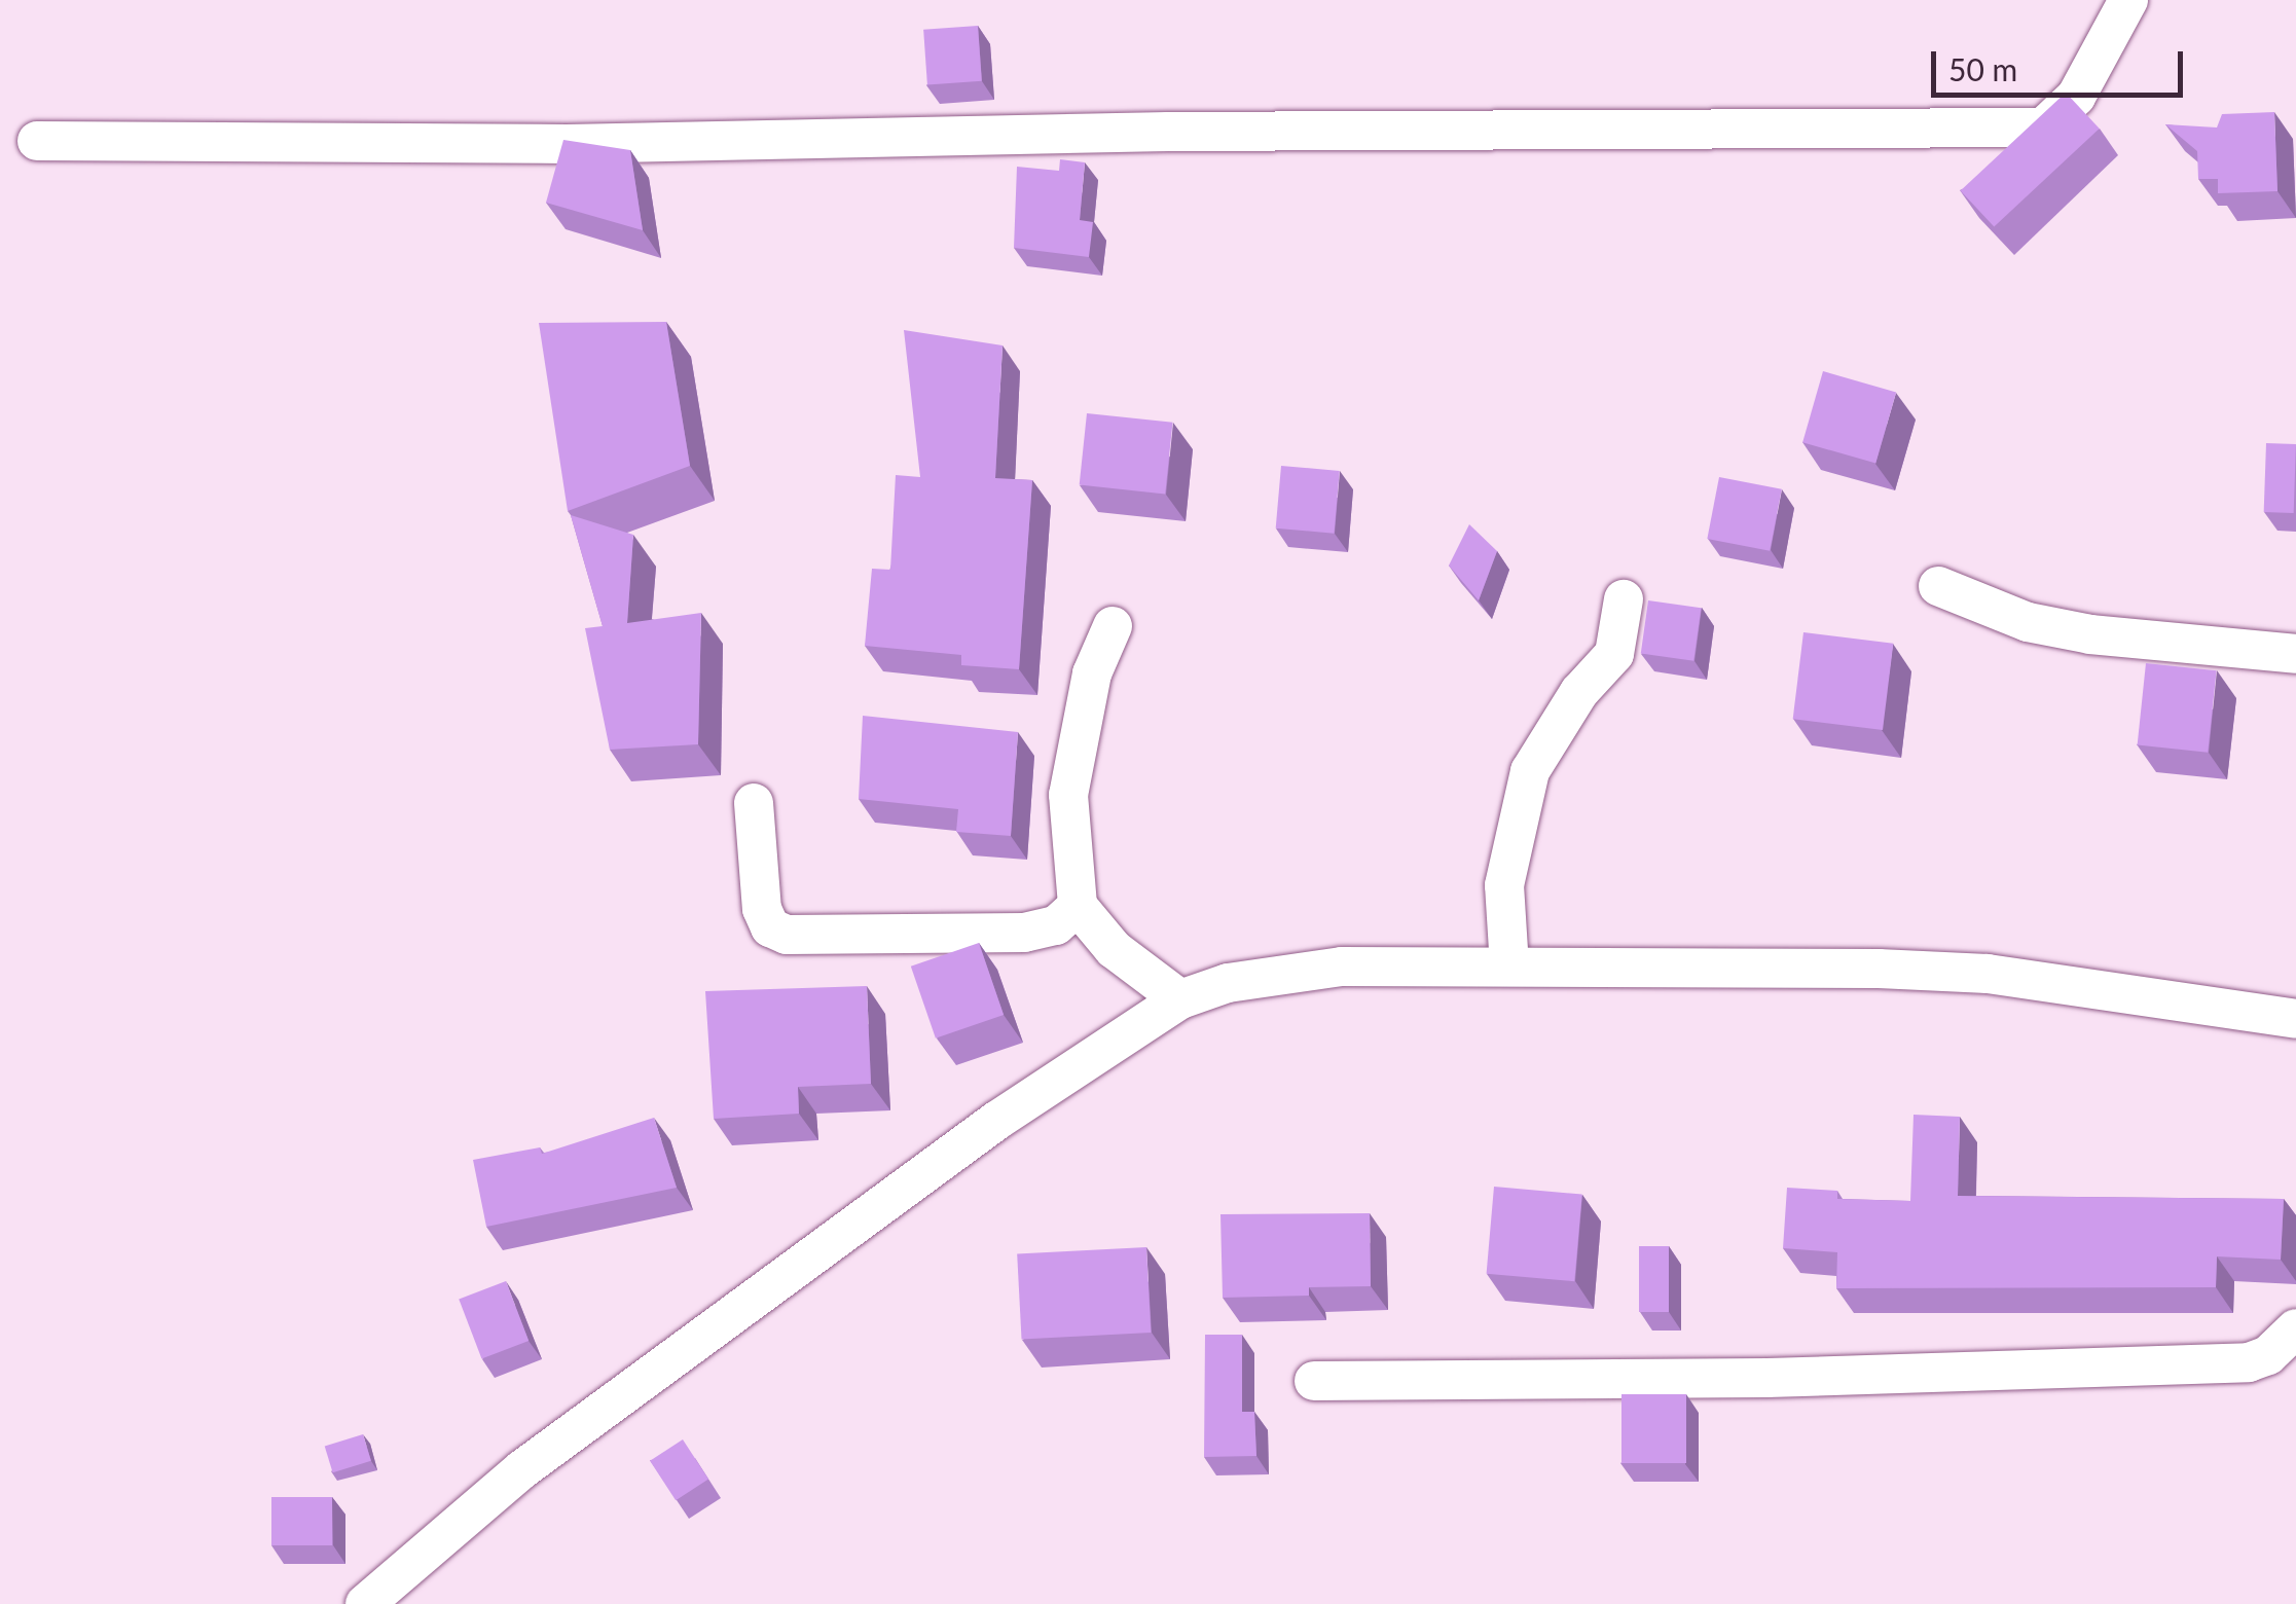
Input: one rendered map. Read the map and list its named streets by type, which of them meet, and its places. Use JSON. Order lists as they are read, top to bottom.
{
  "scale_bar": "50 m"
}
